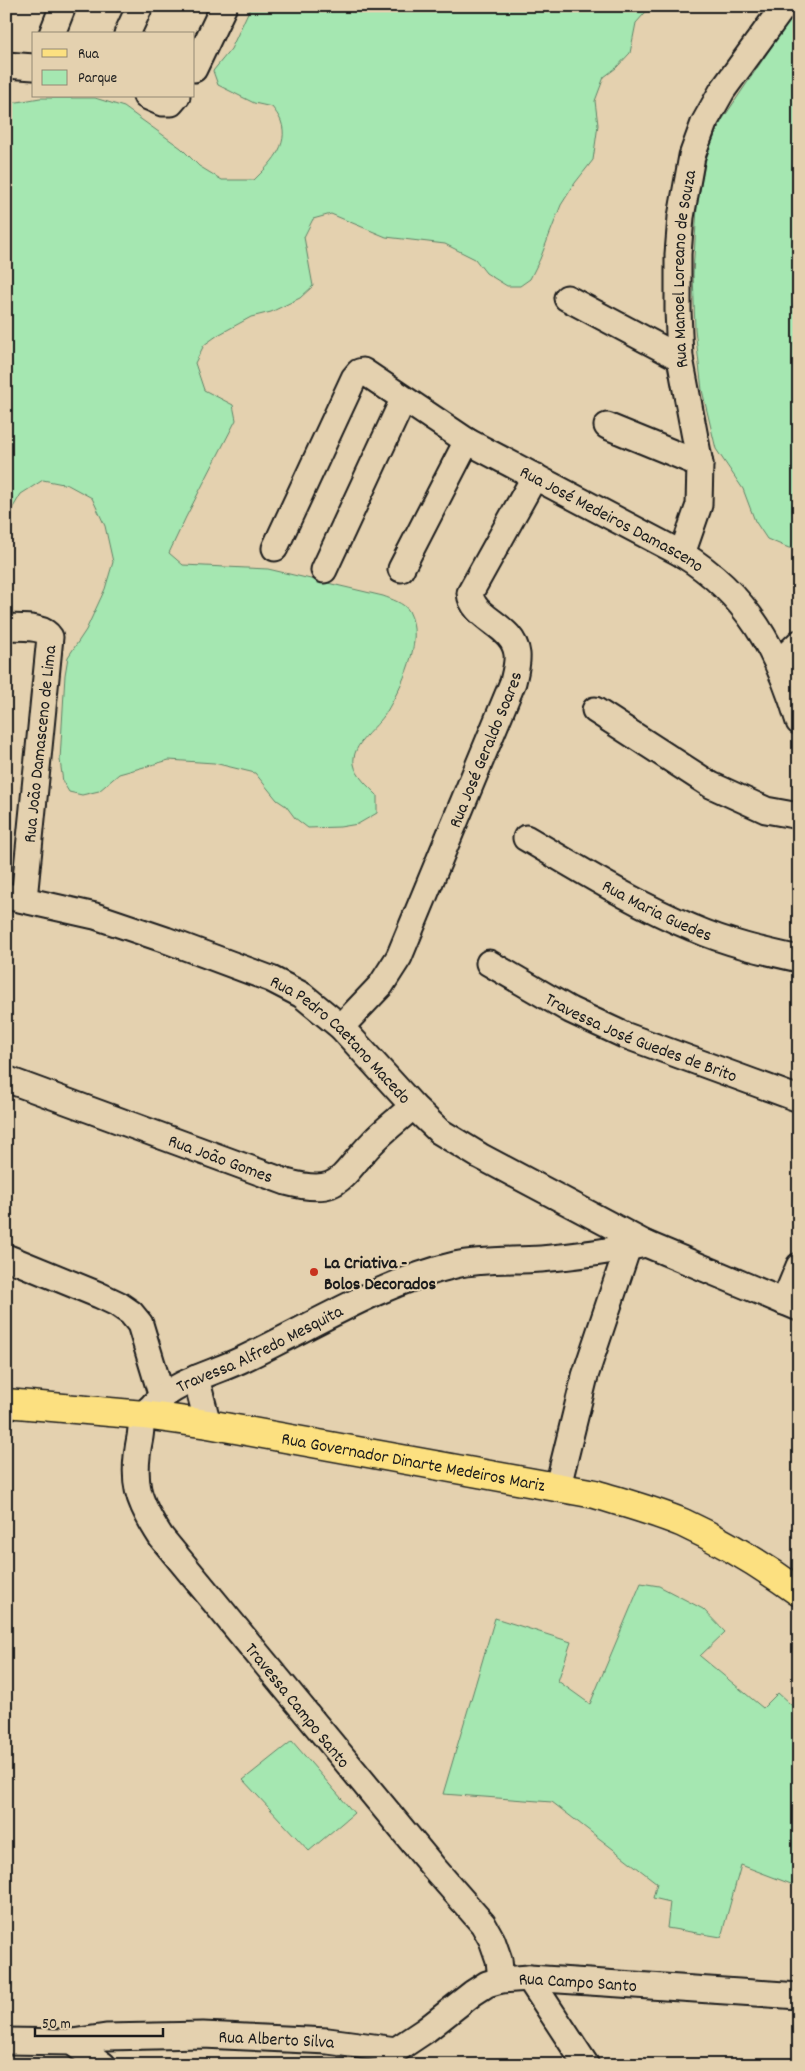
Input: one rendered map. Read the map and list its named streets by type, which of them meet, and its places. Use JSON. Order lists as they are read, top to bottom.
{
  "streets": {
    "main road": ["Rua Governador Dinarte Medeiros Mariz"],
    "street": [
      "Rua Manoel Loreano de Souza",
      "Rua José Medeiros Damasceno",
      "Rua João Damasceno de Lima",
      "Rua José Geraldo Soares",
      "Rua Maria Guedes",
      "Travessa José Guedes de Brito",
      "Rua Pedro Caetano Macedo",
      "Rua João Gomes",
      "Travessa Alfredo Mesquita",
      "Travessa Campo Santo",
      "Rua Campo Santo",
      "Rua Alberto Silva"
    ]
  },
  "crossings": [
    ["Rua Manoel Loreano de Souza", "Rua José Medeiros Damasceno"],
    ["Rua José Medeiros Damasceno", "Rua José Geraldo Soares"],
    ["Rua João Damasceno de Lima", "Rua Pedro Caetano Macedo"],
    ["Rua José Geraldo Soares", "Rua Pedro Caetano Macedo"],
    ["Rua Pedro Caetano Macedo", "Rua João Gomes"],
    ["Rua Pedro Caetano Macedo", "Travessa Alfredo Mesquita"],
    ["Travessa Alfredo Mesquita", "Rua Governador Dinarte Medeiros Mariz"],
    ["Travessa Alfredo Mesquita", "Travessa Campo Santo"],
    ["Rua Governador Dinarte Medeiros Mariz", "Travessa Campo Santo"],
    ["Travessa Campo Santo", "Rua Campo Santo"],
    ["Rua Campo Santo", "Rua Alberto Silva"]
  ],
  "places": ["La Criativa - Bolos Decorados"],
  "legend": ["Rua", "Parque"],
  "scale_bar": "50 m"
}
